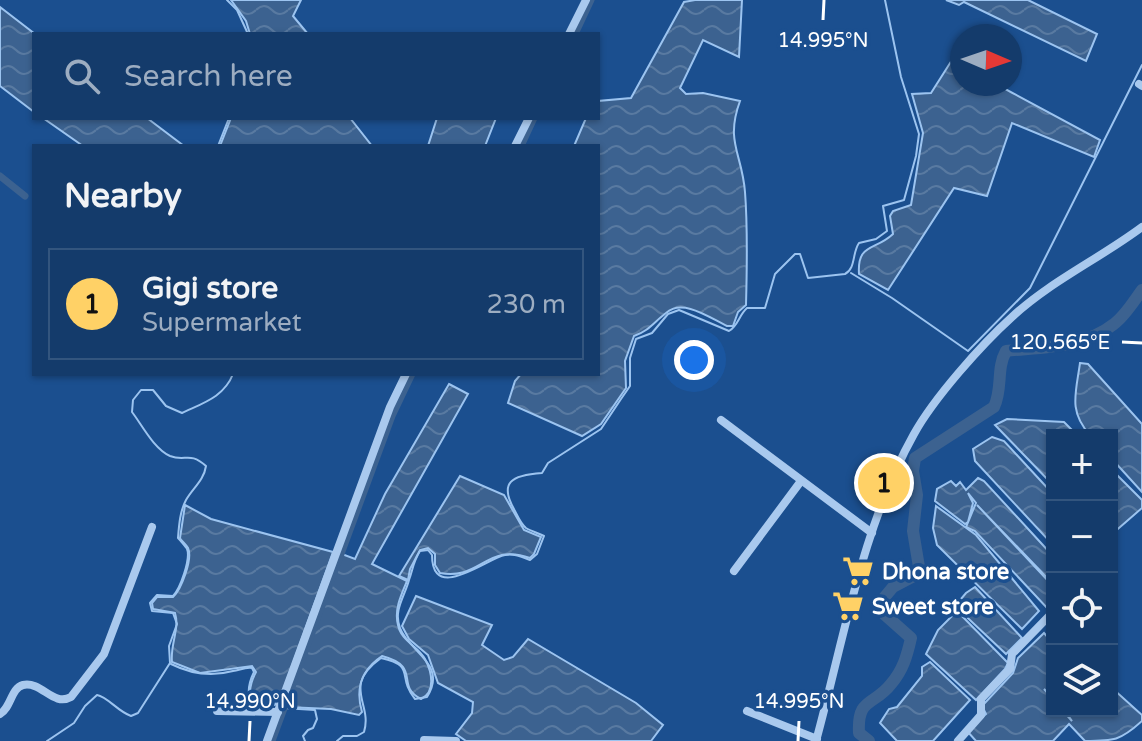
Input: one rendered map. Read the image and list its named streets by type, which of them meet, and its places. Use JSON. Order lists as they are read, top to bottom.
{
  "places": {
    "supermarket": ["Dhona store", "Sweet store"]
  },
  "north": "right",
  "page": {
    "search": "Search here",
    "heading": "Nearby",
    "list": [
      {
        "mark": "1",
        "name": "Gigi store",
        "note": "Supermarket",
        "value": "230 m"
      }
    ],
    "map_buttons": ["+", "−"],
    "pins": "1"
  },
  "coordinates": ["14.995°N", "120.565°E", "14.990°N"]
}
